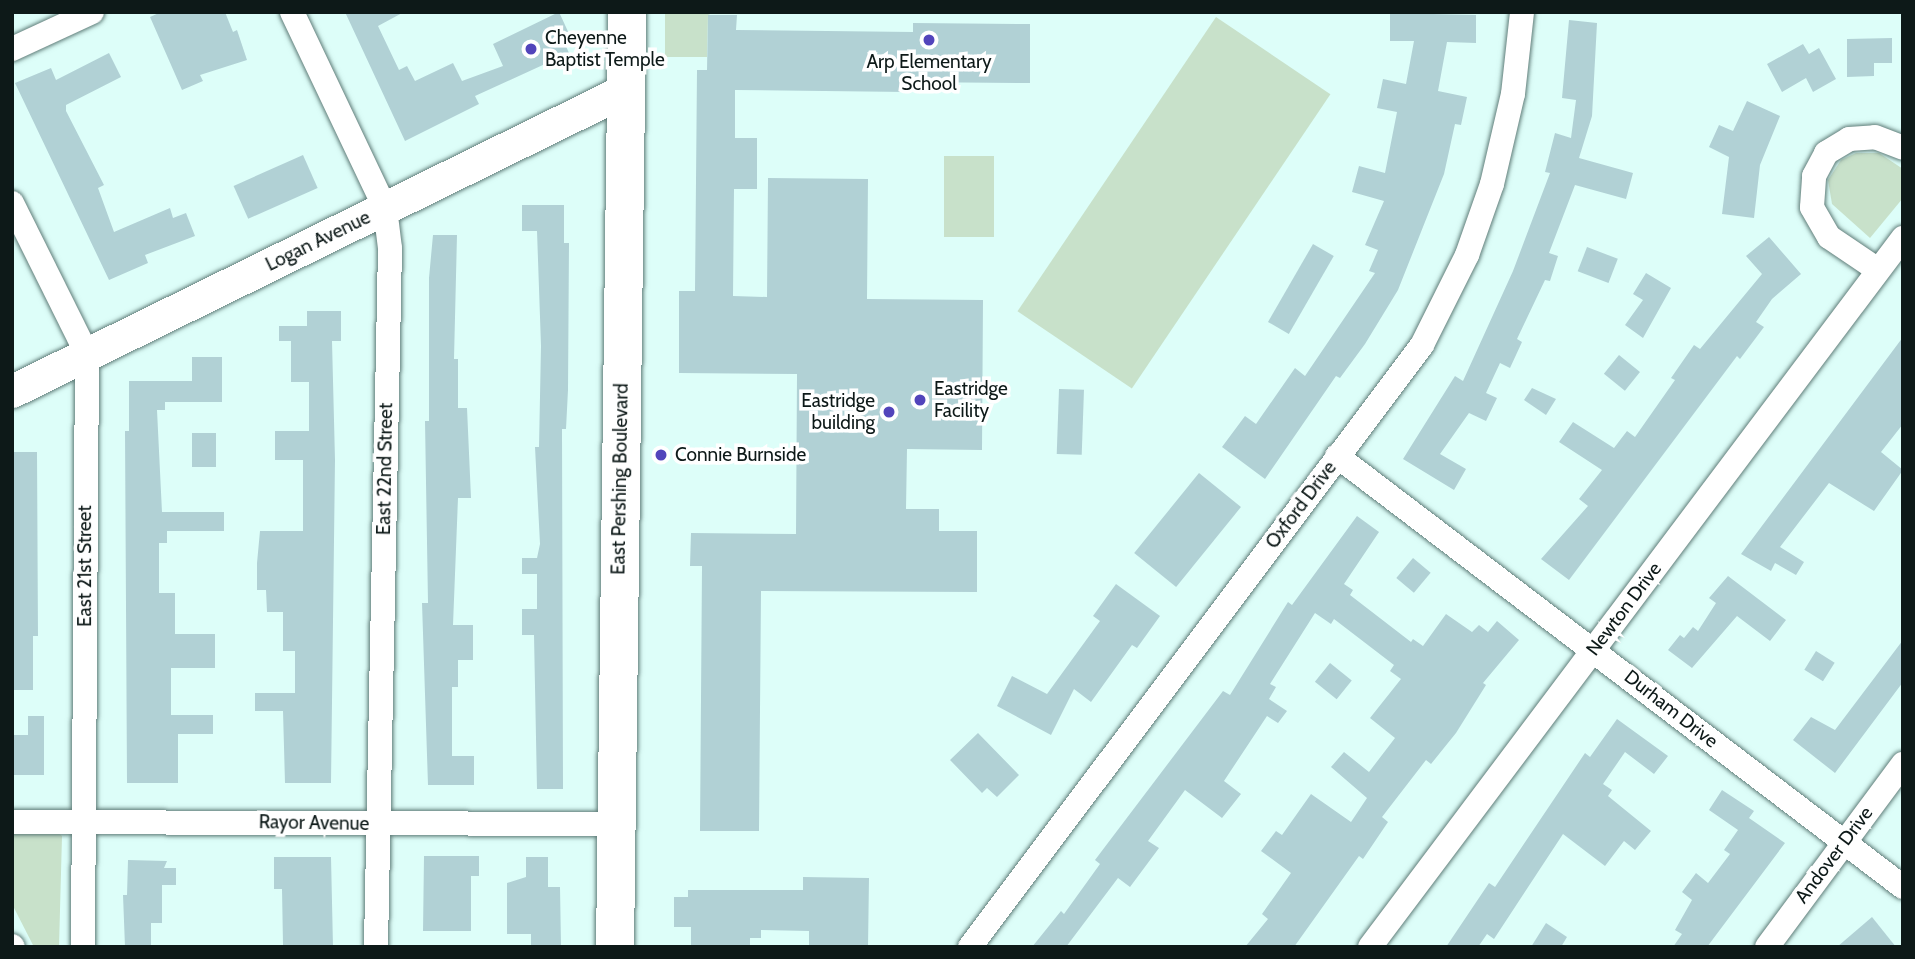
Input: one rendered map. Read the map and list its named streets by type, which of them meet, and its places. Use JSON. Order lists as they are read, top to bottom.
{
  "streets": {
    "main road": ["Logan Avenue", "East Pershing Boulevard"],
    "street": [
      "East 22nd Street",
      "Oxford Drive",
      "East 21st Street",
      "Newton Drive",
      "Durham Drive",
      "Rayor Avenue",
      "Andover Drive"
    ]
  },
  "crossings": [
    ["Logan Avenue", "East 22nd Street"],
    ["Logan Avenue", "East Pershing Boulevard"],
    ["Logan Avenue", "East 21st Street"],
    ["East 22nd Street", "Rayor Avenue"],
    ["East Pershing Boulevard", "Rayor Avenue"],
    ["Oxford Drive", "Durham Drive"],
    ["East 21st Street", "Rayor Avenue"],
    ["Newton Drive", "Durham Drive"],
    ["Durham Drive", "Andover Drive"]
  ],
  "places": [
    "Arp Elementary School",
    "Cheyenne Baptist Temple",
    "Eastridge Facility",
    "Eastridge building",
    "Connie Burnside"
  ]
}
